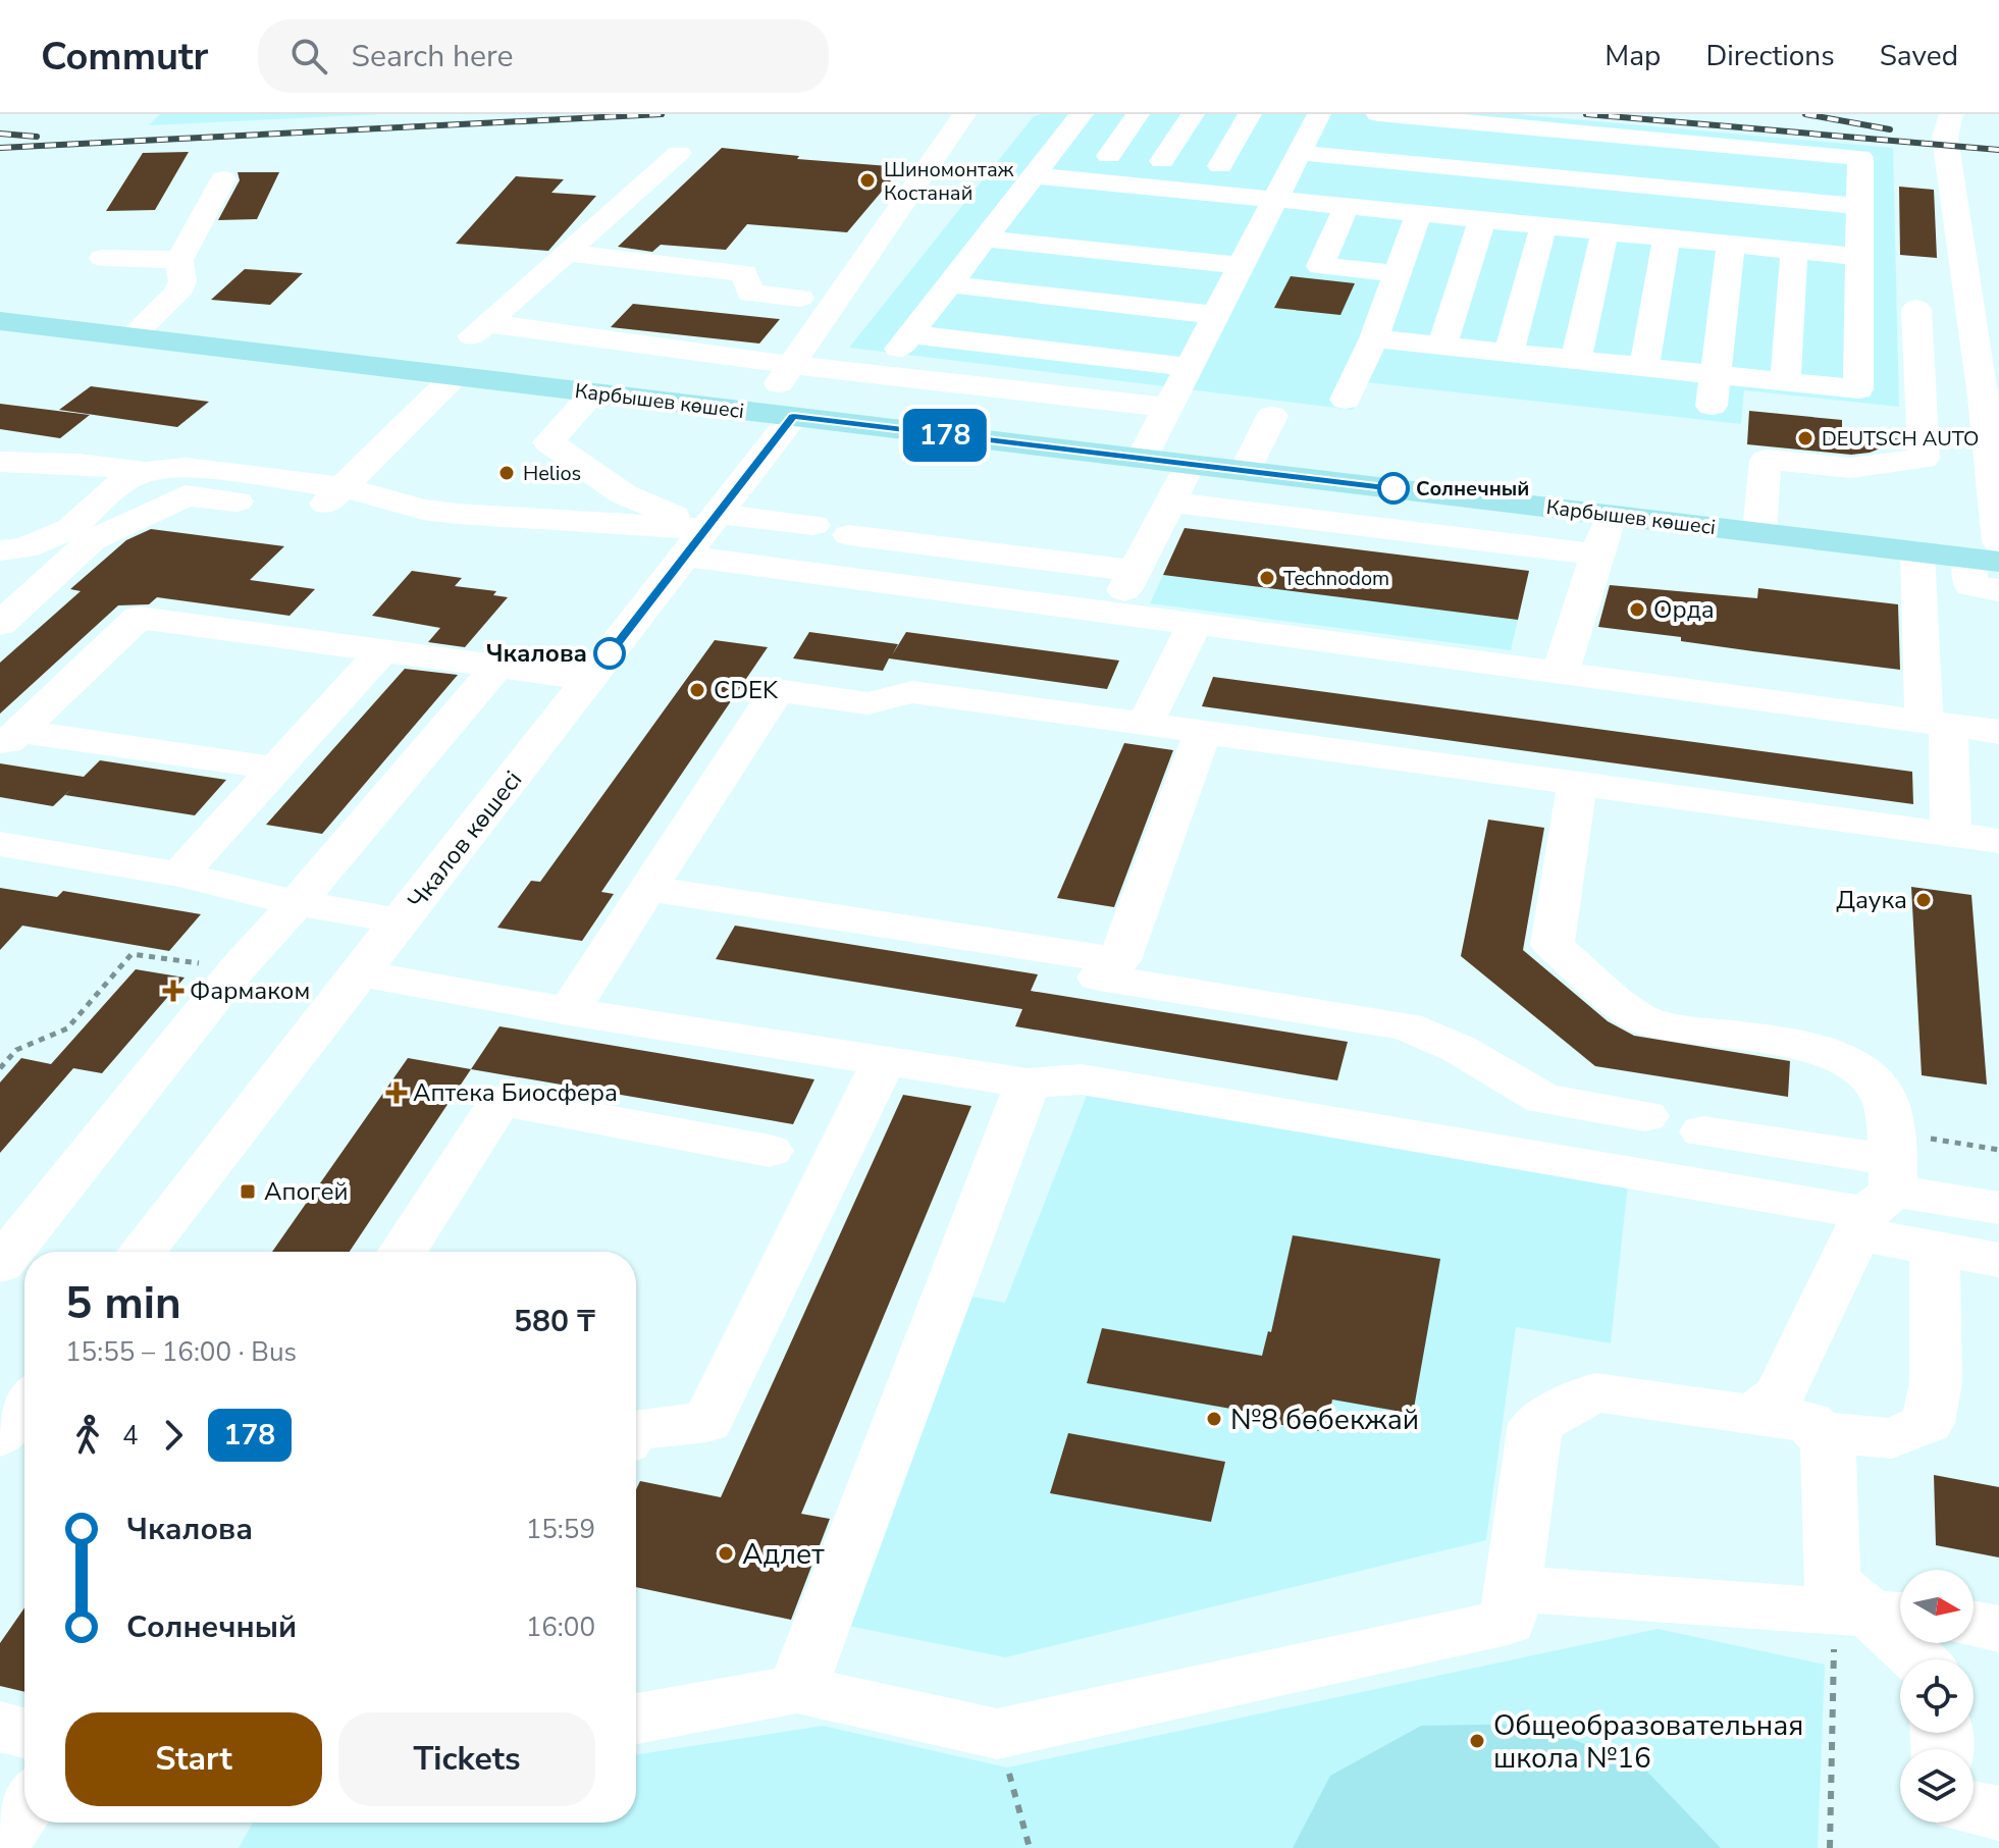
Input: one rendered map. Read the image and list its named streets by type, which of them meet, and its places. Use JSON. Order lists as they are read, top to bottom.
{
  "streets": {
    "main road": ["Карбышев көшесі"],
    "street": ["Чкалов көшесі"]
  },
  "crossings": [
    ["Карбышев көшесі", "Чкалов көшесі"]
  ],
  "places": {
    "other": [
      "Шиномонтаж Костанай",
      "DEUTSCH AUTO",
      "Helios",
      "Солнечный",
      "Technodom",
      "Орда",
      "Чкалова",
      "CDEK",
      "Даука",
      "№8 бөбекжай",
      "Адлет",
      "Общеобразовательная школа №16"
    ],
    "health": ["Фармаком", "Аптека Биосфера"],
    "transit": ["Апогей"]
  },
  "lines": ["bus line 178"],
  "north": "right",
  "page": {
    "header": "Commutr",
    "search": "Search here",
    "nav": ["Map", "Directions", "Saved"],
    "on_map": "178",
    "heading": ["5 min", "15:55 – 16:00 · Bus", "580 ₸"],
    "legs": ["4", "178"],
    "list": [
      {
        "name": "Чкалова",
        "value": "15:59"
      },
      {
        "name": "Солнечный",
        "value": "16:00"
      }
    ],
    "buttons": ["Start", "Tickets"]
  }
}
